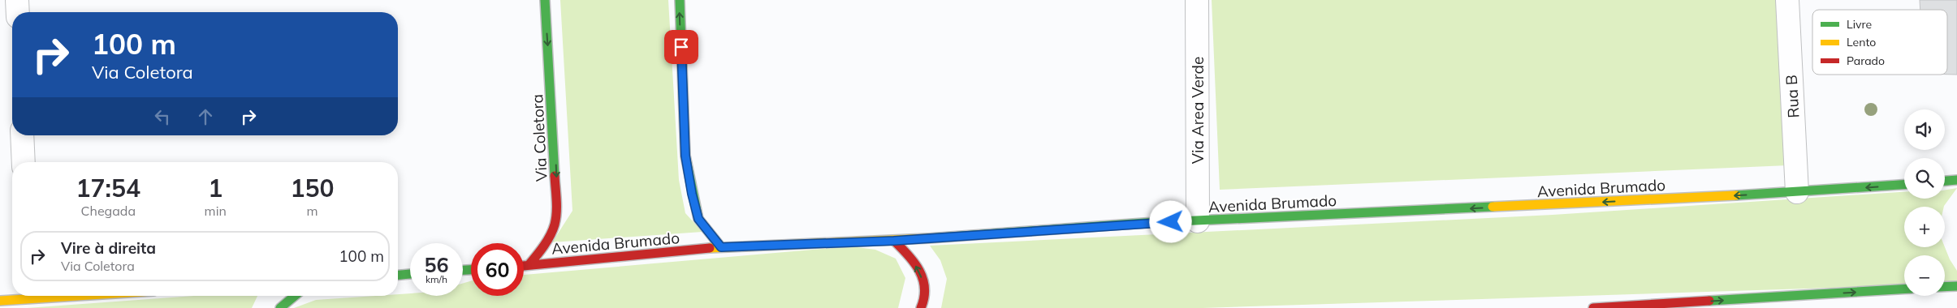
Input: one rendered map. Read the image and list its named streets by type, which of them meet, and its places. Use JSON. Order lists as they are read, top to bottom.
{
  "streets": {
    "main road": ["Via Coletora", "Avenida Brumado"],
    "street": ["Rua B", "Via Area Verde"]
  },
  "crossings": [
    ["Rua B", "Avenida Brumado"],
    ["Via Area Verde", "Avenida Brumado"],
    ["Via Coletora", "Avenida Brumado"]
  ],
  "one_way": ["Via Coletora", "Avenida Brumado"],
  "legend": ["Livre", "Lento", "Parado"],
  "page": {
    "turn": ["100 m", "Via Coletora"],
    "map_buttons": ["+", "−"],
    "eta": [
      "17:54",
      "Chegada",
      "1",
      "min",
      "150",
      "m"
    ],
    "list": [
      {
        "name": "Vire à direita",
        "note": "Via Coletora",
        "value": "100 m"
      }
    ],
    "speed": "56 km/h",
    "limit": "60"
  }
}
